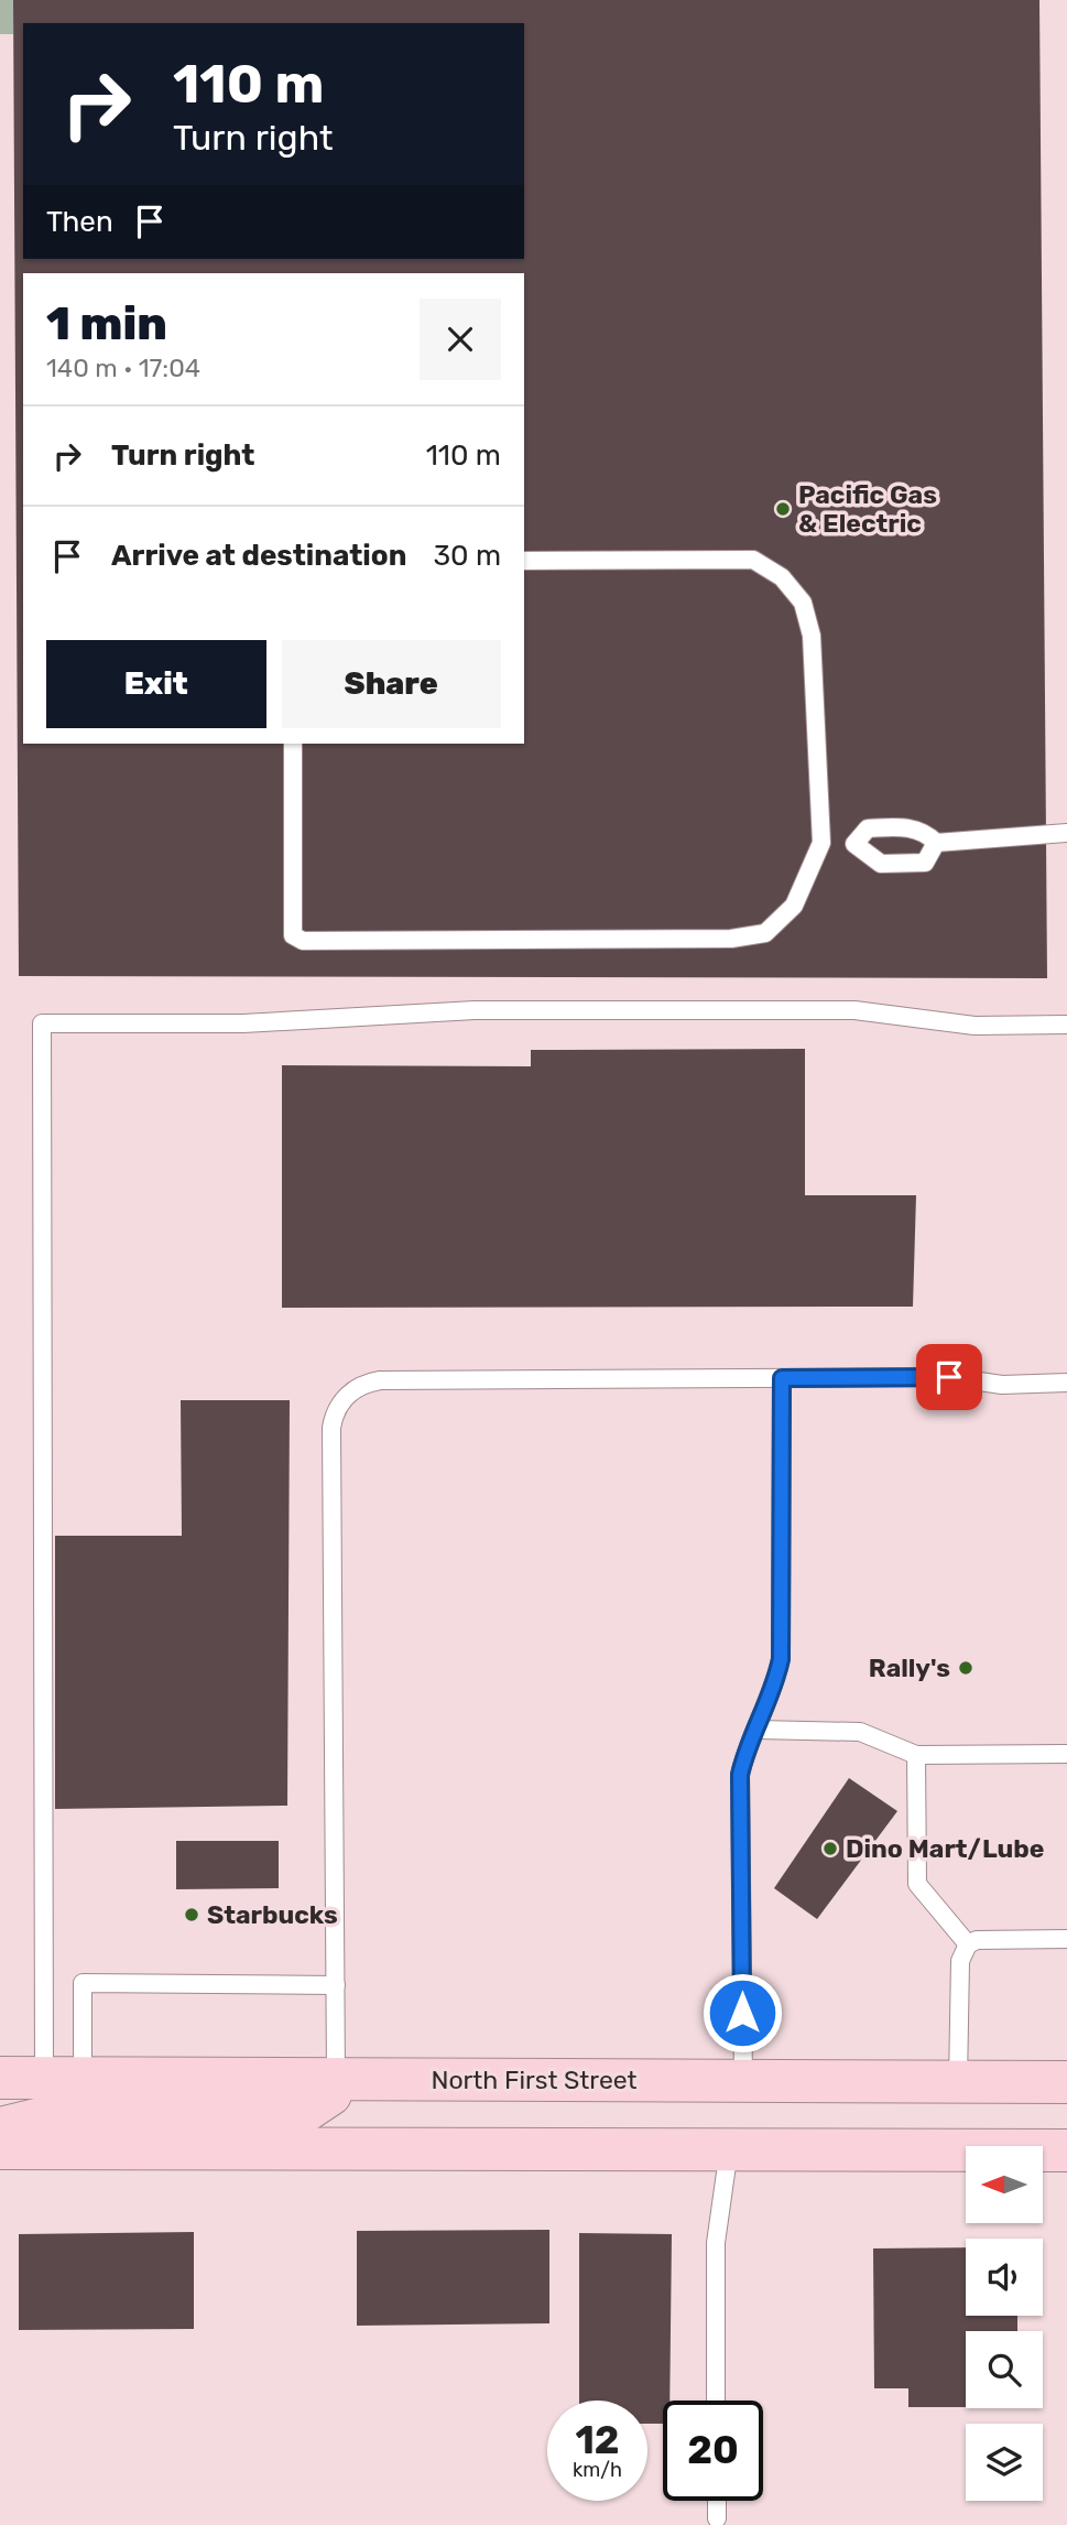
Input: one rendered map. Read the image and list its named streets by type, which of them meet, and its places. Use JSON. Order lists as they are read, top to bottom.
{
  "streets": {
    "main road": ["North First Street"]
  },
  "places": [
    "Pacific Gas & Electric",
    "Rally's",
    "Dino Mart/Lube",
    "Starbucks"
  ],
  "north": "left",
  "page": {
    "turn": ["110 m", "Turn right"],
    "then": "Then",
    "heading": ["1 min", "140 m · 17:04"],
    "list": [
      {
        "name": "Turn right",
        "value": "110 m"
      },
      {
        "name": "Arrive at destination",
        "value": "30 m"
      }
    ],
    "buttons": ["Exit", "Share"],
    "speed": "12 km/h",
    "limit": "20"
  }
}
